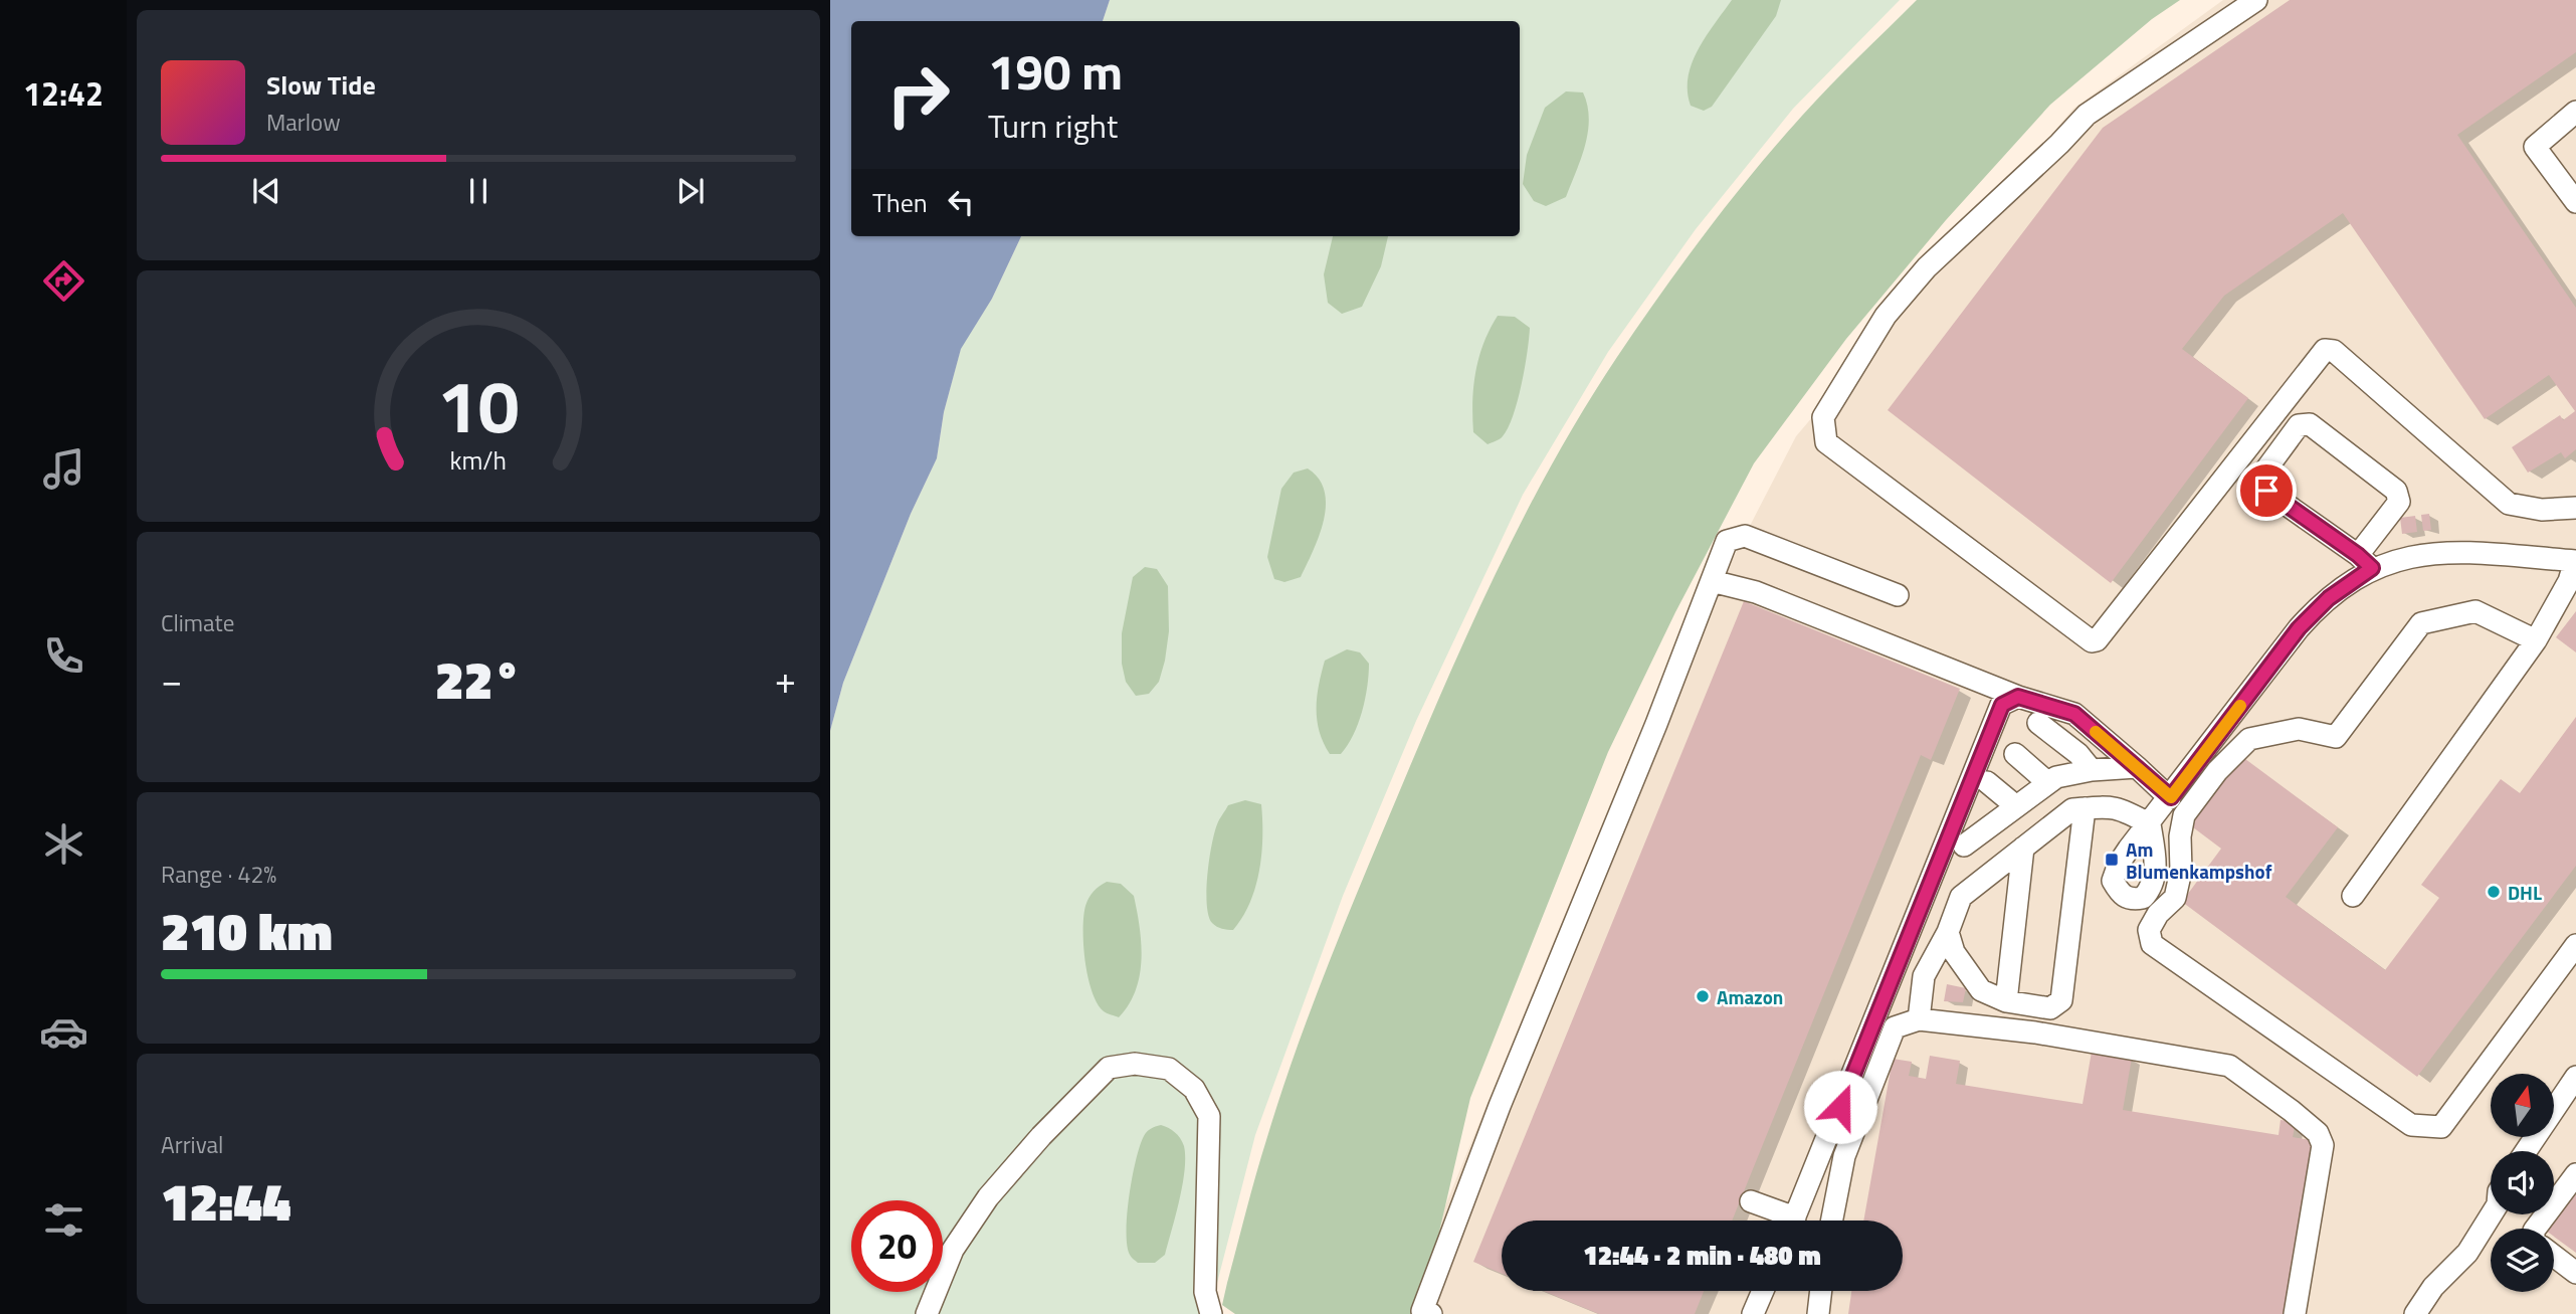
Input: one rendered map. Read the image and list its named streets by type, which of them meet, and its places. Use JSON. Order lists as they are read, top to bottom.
{
  "places": {
    "transit": ["Am Blumenkampshof"],
    "other": ["DHL", "Amazon"]
  },
  "north": "top",
  "page": {
    "tabs": "12:42",
    "turn": ["190 m", "Turn right"],
    "song": ["Slow Tide", "Marlow"],
    "then": "Then",
    "tile": [
      "Climate",
      ["Range · 42%", "210 km"],
      ["Arrival", "12:44"]
    ],
    "heat": ["−", "22°", "+"],
    "limit": "20",
    "trip": "12:44 · 2 min · 480 m",
    "gauge": ["10", "km/h"]
  }
}
